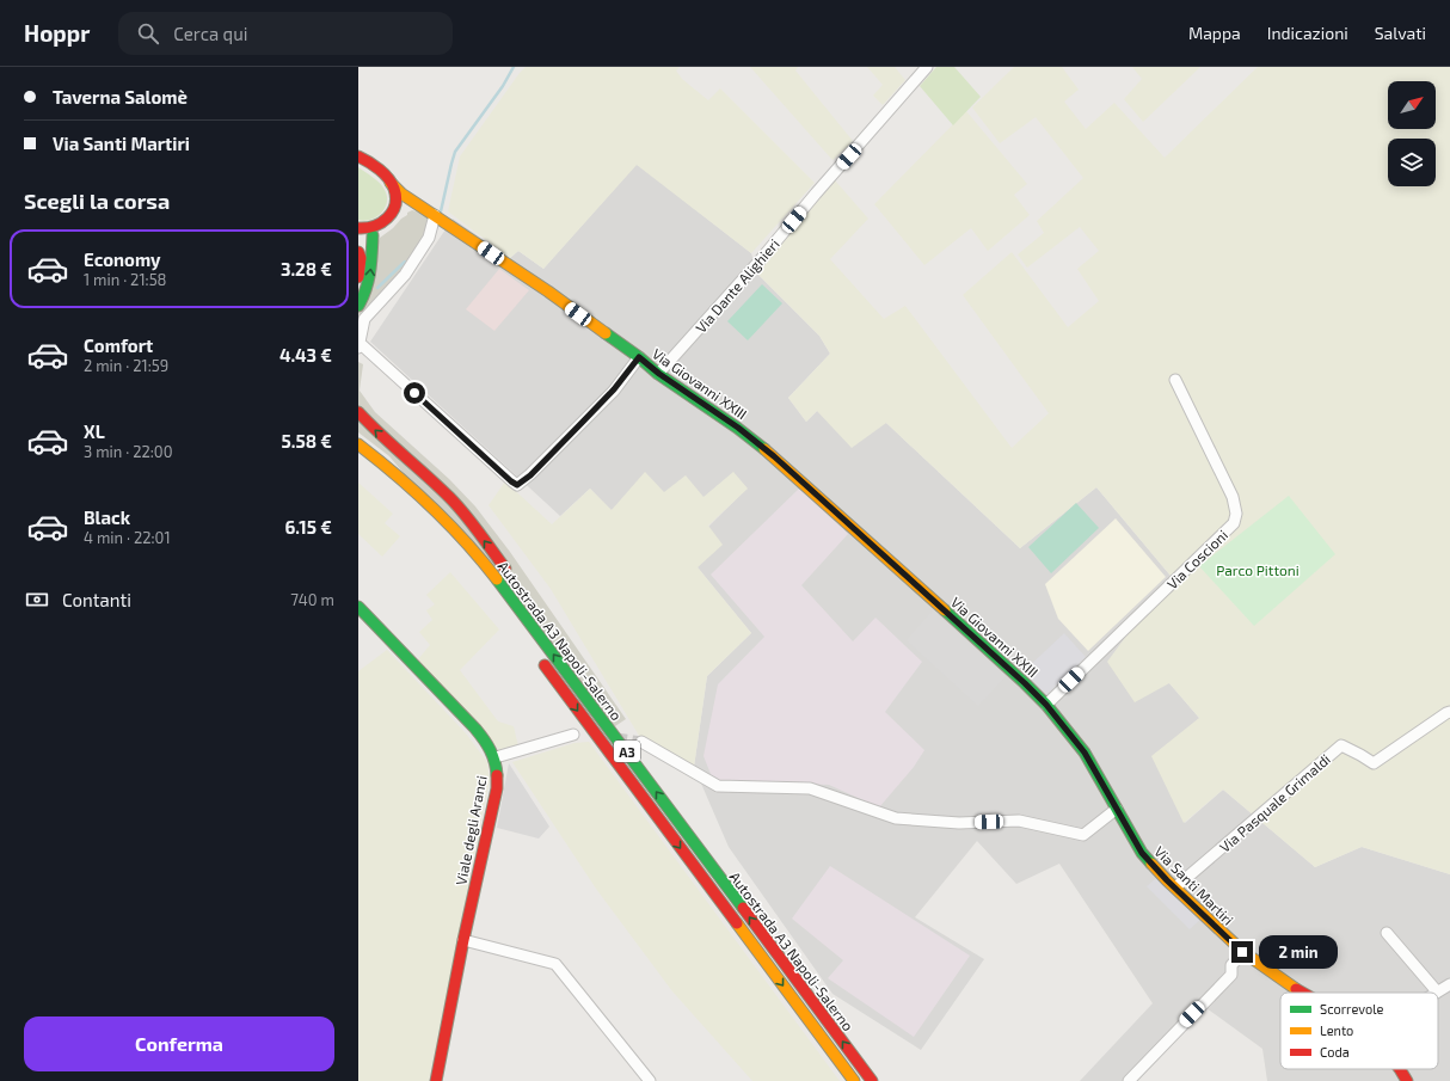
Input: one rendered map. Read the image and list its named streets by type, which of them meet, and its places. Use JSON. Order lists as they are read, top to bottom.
{
  "streets": {
    "main road": [
      "Via Giovanni XXIII",
      "Autostrada A3 Napoli-Salerno",
      "A3",
      "Viale degli Aranci",
      "Via Santi Martiri"
    ],
    "street": ["Via Dante Alighieri", "Via Coscioni", "Via Pasquale Grimaldi"]
  },
  "crossings": [
    ["Via Dante Alighieri", "Via Giovanni XXIII"],
    ["Via Giovanni XXIII", "Via Coscioni"],
    ["Via Giovanni XXIII", "Via Santi Martiri"],
    ["Via Coscioni", "Via Santi Martiri"],
    ["Via Pasquale Grimaldi", "Via Santi Martiri"]
  ],
  "parks": ["Parco Pittoni"],
  "legend": ["Scorrevole", "Lento", "Coda"],
  "north": "top right",
  "page": {
    "header": "Hoppr",
    "search": "Cerca qui",
    "nav": ["Mappa", "Indicazioni", "Salvati"],
    "banner": ["Taverna Salomè", "Via Santi Martiri"],
    "heading": "Scegli la corsa",
    "list": [
      {
        "name": "Economy",
        "note": "1 min · 21:58",
        "value": "3.28 €"
      },
      {
        "name": "Comfort",
        "note": "2 min · 21:59",
        "value": "4.43 €"
      },
      {
        "name": "XL",
        "note": "3 min · 22:00",
        "value": "5.58 €"
      },
      {
        "name": "Black",
        "note": "4 min · 22:01",
        "value": "6.15 €"
      }
    ],
    "pay": ["Contanti", "740 m"],
    "bubble": "2 min",
    "buttons": "Conferma"
  }
}
